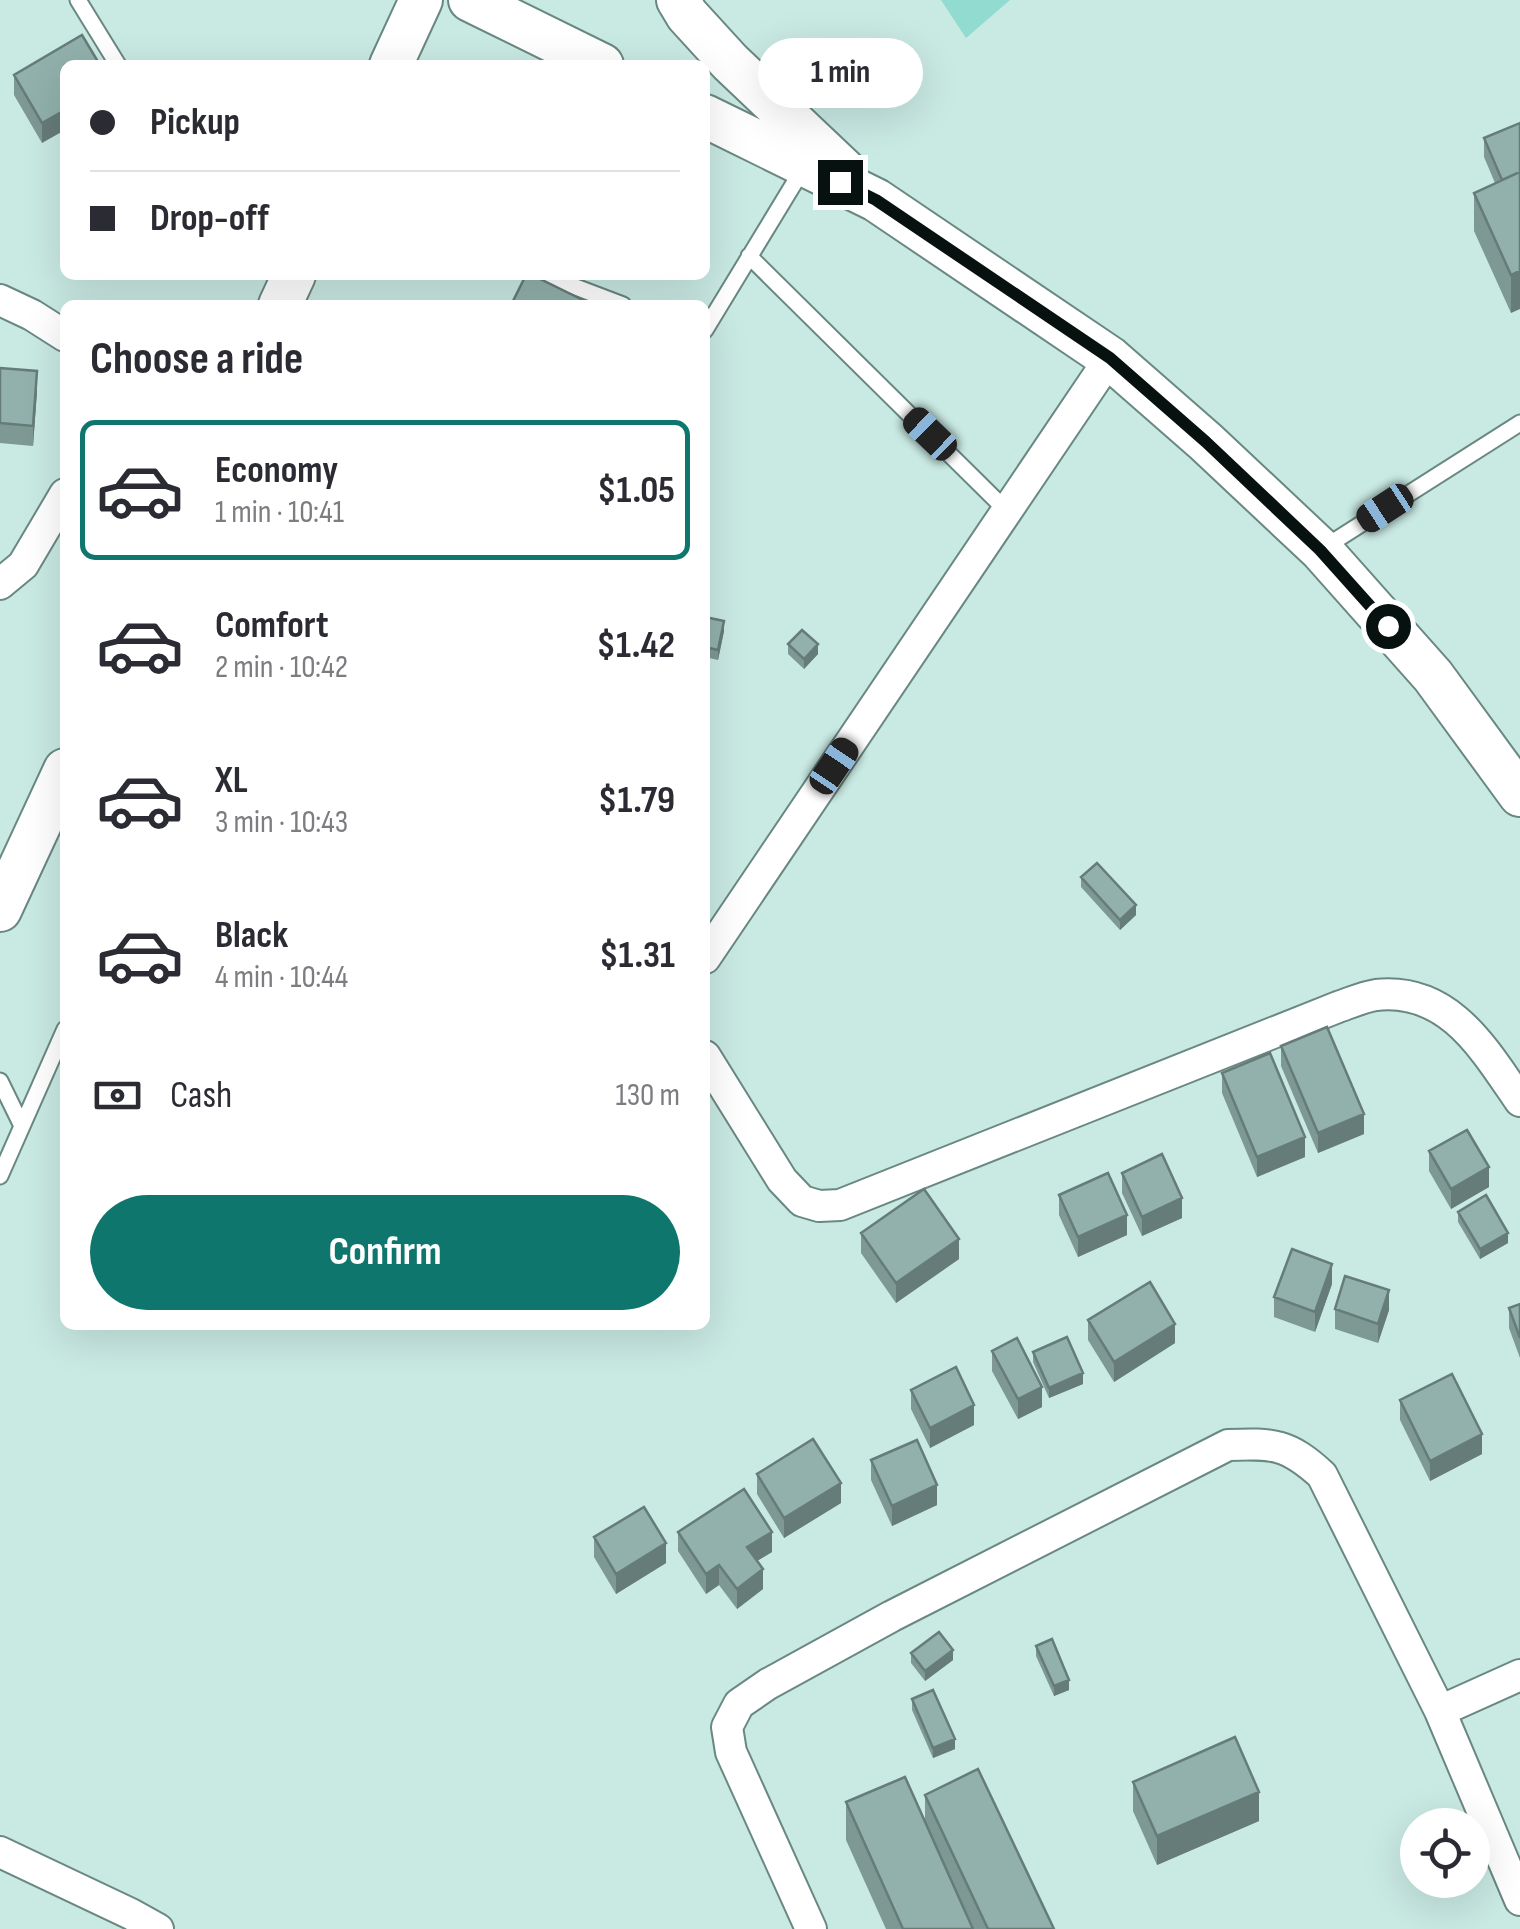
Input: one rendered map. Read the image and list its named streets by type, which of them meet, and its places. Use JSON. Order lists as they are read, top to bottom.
{
  "page": {
    "bubble": "1 min",
    "banner": ["Pickup", "Drop-off"],
    "heading": "Choose a ride",
    "list": [
      {
        "name": "Economy",
        "note": "1 min · 10:41",
        "value": "$1.05"
      },
      {
        "name": "Comfort",
        "note": "2 min · 10:42",
        "value": "$1.42"
      },
      {
        "name": "XL",
        "note": "3 min · 10:43",
        "value": "$1.79"
      },
      {
        "name": "Black",
        "note": "4 min · 10:44",
        "value": "$1.31"
      }
    ],
    "pay": ["Cash", "130 m"],
    "buttons": "Confirm"
  }
}
